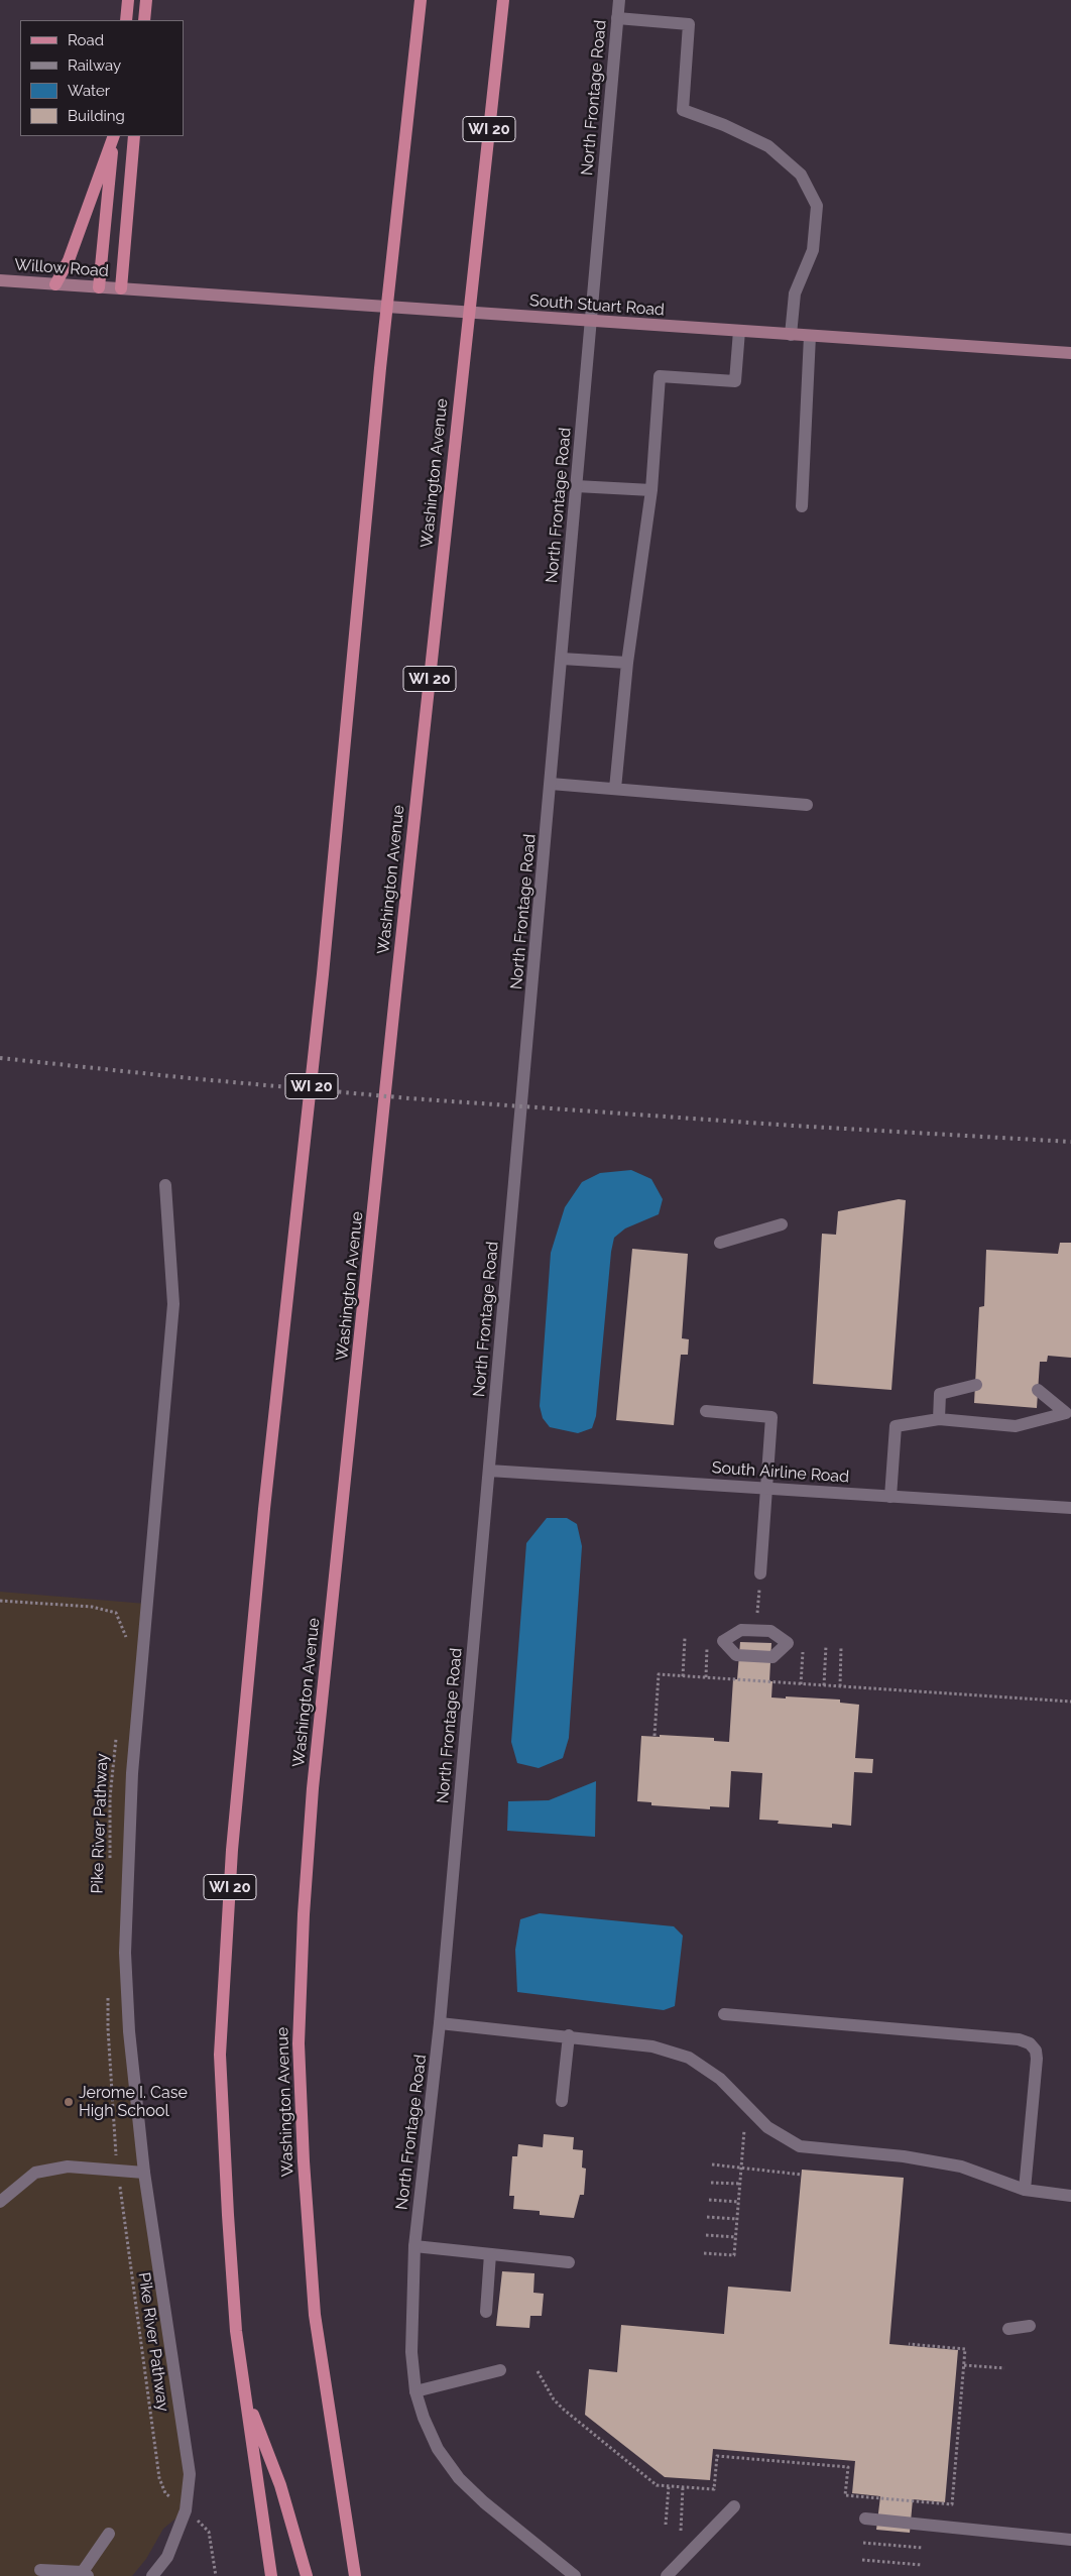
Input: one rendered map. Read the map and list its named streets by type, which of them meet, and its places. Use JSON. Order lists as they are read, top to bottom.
{
  "streets": {
    "main road": ["WI 20", "Washington Avenue"],
    "street": [
      "North Frontage Road",
      "Willow Road",
      "South Stuart Road",
      "South Airline Road"
    ],
    "path": ["Pike River Pathway"]
  },
  "crossings": [
    ["North Frontage Road", "South Stuart Road"],
    ["North Frontage Road", "South Airline Road"],
    ["Willow Road", "South Stuart Road"]
  ],
  "places": ["Jerome I. Case High School"],
  "legend": [
    "Road",
    "Railway",
    "Water",
    "Building"
  ]
}
